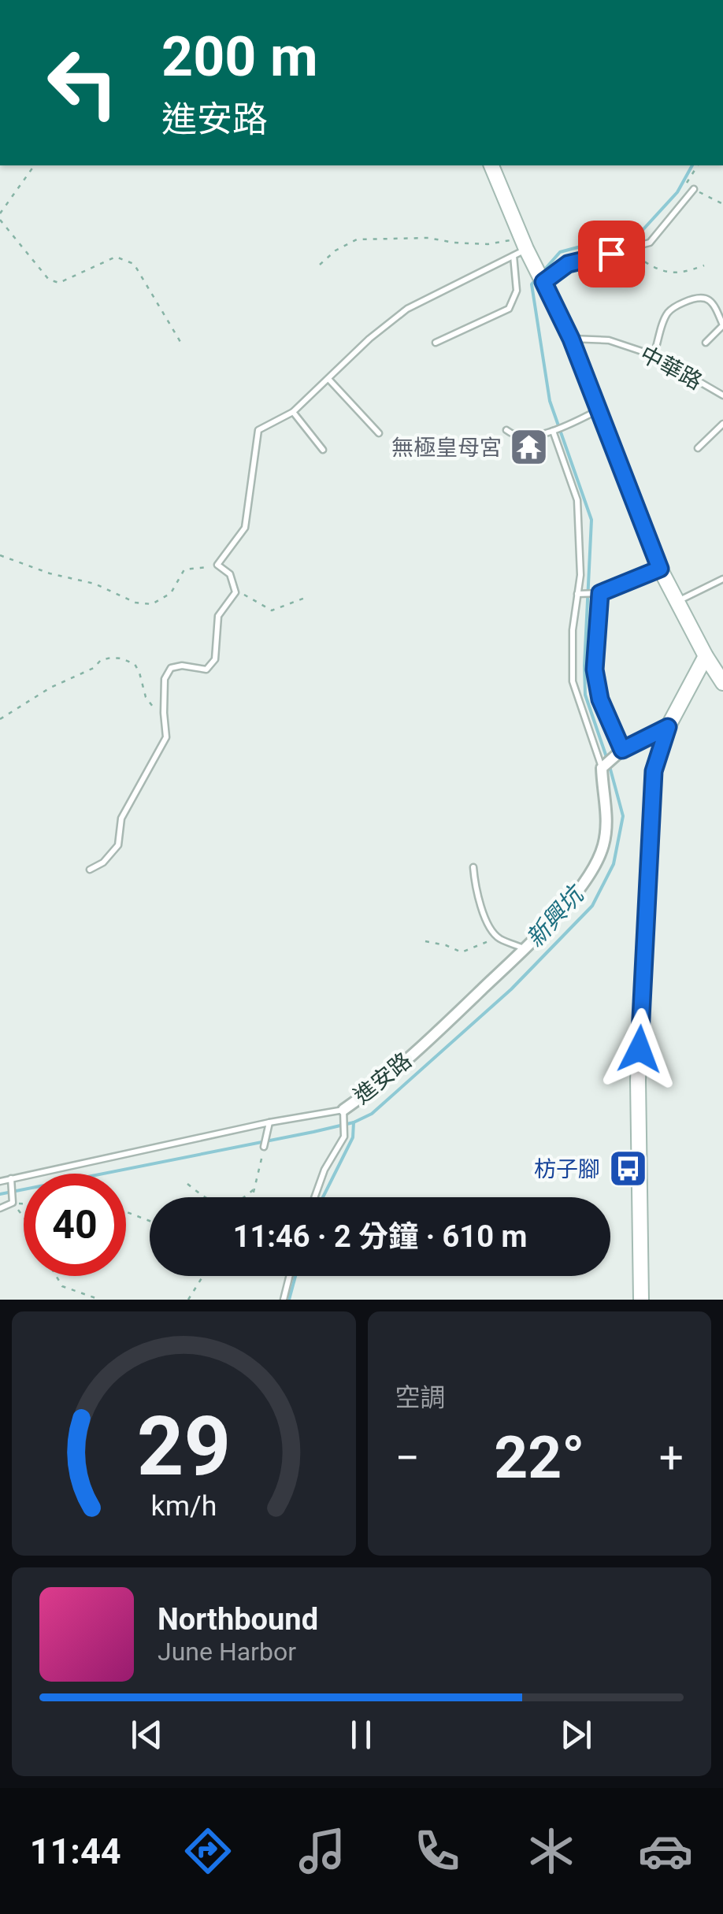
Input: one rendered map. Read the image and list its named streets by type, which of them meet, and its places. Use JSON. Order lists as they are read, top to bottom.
{
  "streets": {
    "street": ["進安路"],
    "lane": ["中華路"]
  },
  "water": ["新興坑"],
  "places": {
    "temple": ["無極皇母宮"],
    "bus stop": ["枋子腳"]
  },
  "page": {
    "turn": ["200 m", "進安路"],
    "limit": "40",
    "trip": "11:46 · 2 分鐘 · 610 m",
    "tile": "空調",
    "heat": ["−", "22°", "+"],
    "song": ["Northbound", "June Harbor"],
    "tabs": "11:44",
    "gauge": ["29", "km/h"]
  }
}
